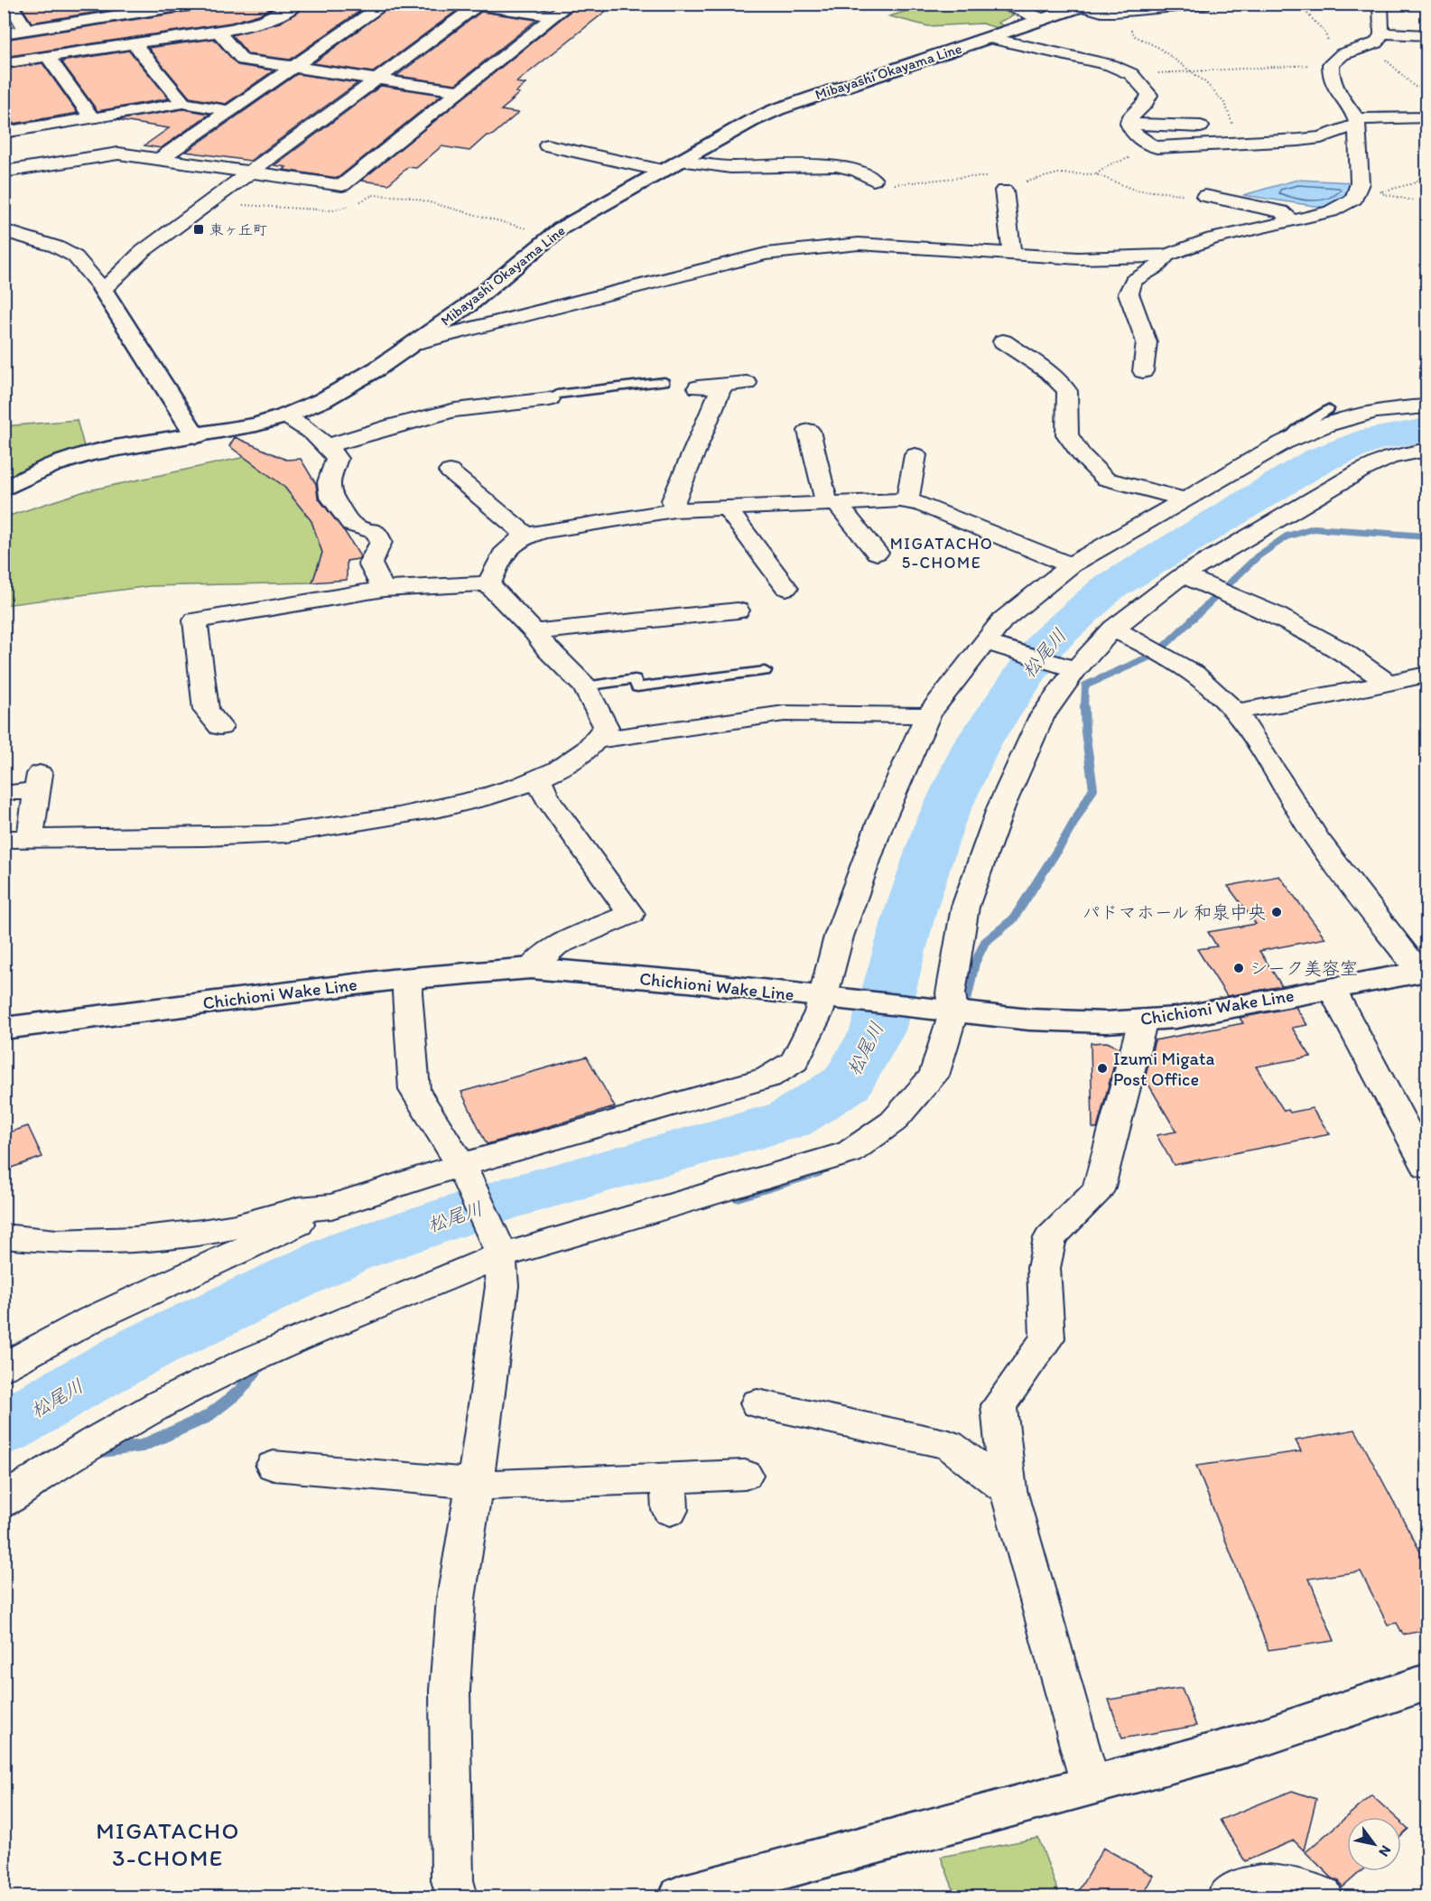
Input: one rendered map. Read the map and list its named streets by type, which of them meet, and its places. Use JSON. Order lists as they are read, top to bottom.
{
  "streets": {
    "main road": ["Mibayashi Okayama Line", "Chichioni Wake Line"]
  },
  "districts": ["MIGATACHO 5-CHOME", "MIGATACHO 3-CHOME"],
  "water": ["松尾川"],
  "places": {
    "transit": ["東ヶ丘町"],
    "other": ["パドマホール 和泉中央", "シーク美容室", "Izumi Migata Post Office"]
  },
  "north": "bottom right"
}
